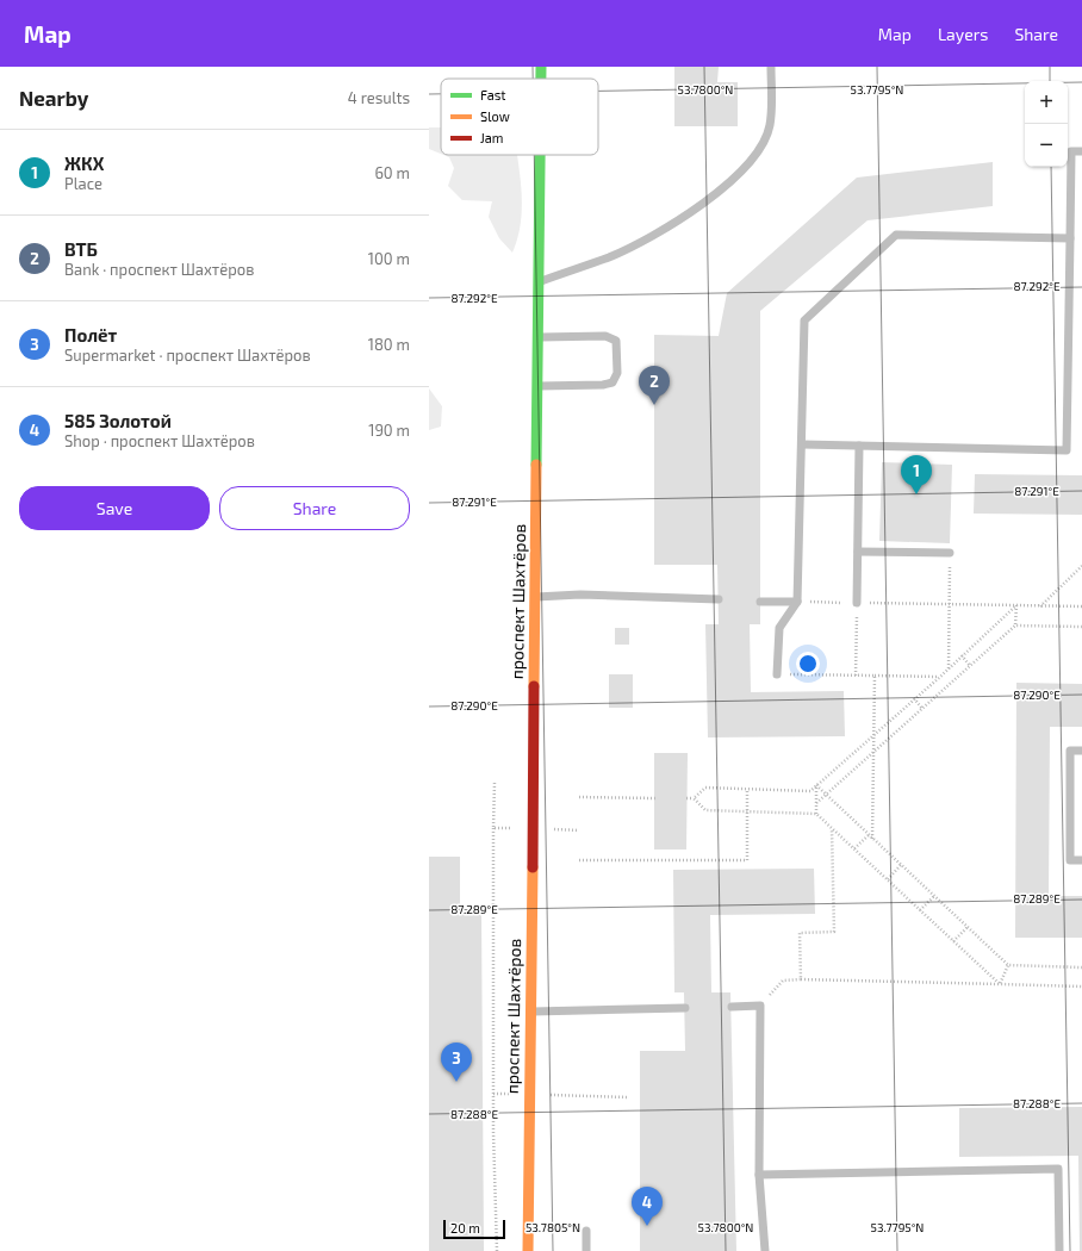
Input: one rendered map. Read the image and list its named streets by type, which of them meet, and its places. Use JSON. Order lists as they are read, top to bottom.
{
  "streets": {
    "street": ["проспект Шахтёров"]
  },
  "legend": ["Fast", "Slow", "Jam"],
  "scale_bar": "20 m",
  "page": {
    "header": "Map",
    "nav": ["Map", "Layers", "Share"],
    "heading": ["Nearby", "4 results"],
    "map_buttons": ["+", "−"],
    "list": [
      {
        "mark": "1",
        "name": "ЖКХ",
        "note": "Place",
        "value": "60 m"
      },
      {
        "mark": "2",
        "name": "ВТБ",
        "note": "Bank · проспект Шахтёров",
        "value": "100 m"
      },
      {
        "mark": "3",
        "name": "Полёт",
        "note": "Supermarket · проспект Шахтёров",
        "value": "180 m"
      },
      {
        "mark": "4",
        "name": "585 Золотой",
        "note": "Shop · проспект Шахтёров",
        "value": "190 m"
      }
    ],
    "pins": [
      "2",
      "1",
      "3",
      "4"
    ],
    "buttons": ["Save", "Share"],
    "scale": "20 m"
  },
  "coordinates": [
    "53.7800°N",
    "53.7795°N",
    "87.292°E",
    "87.291°E",
    "87.290°E",
    "87.289°E",
    "87.288°E",
    "53.7805°N"
  ]
}
